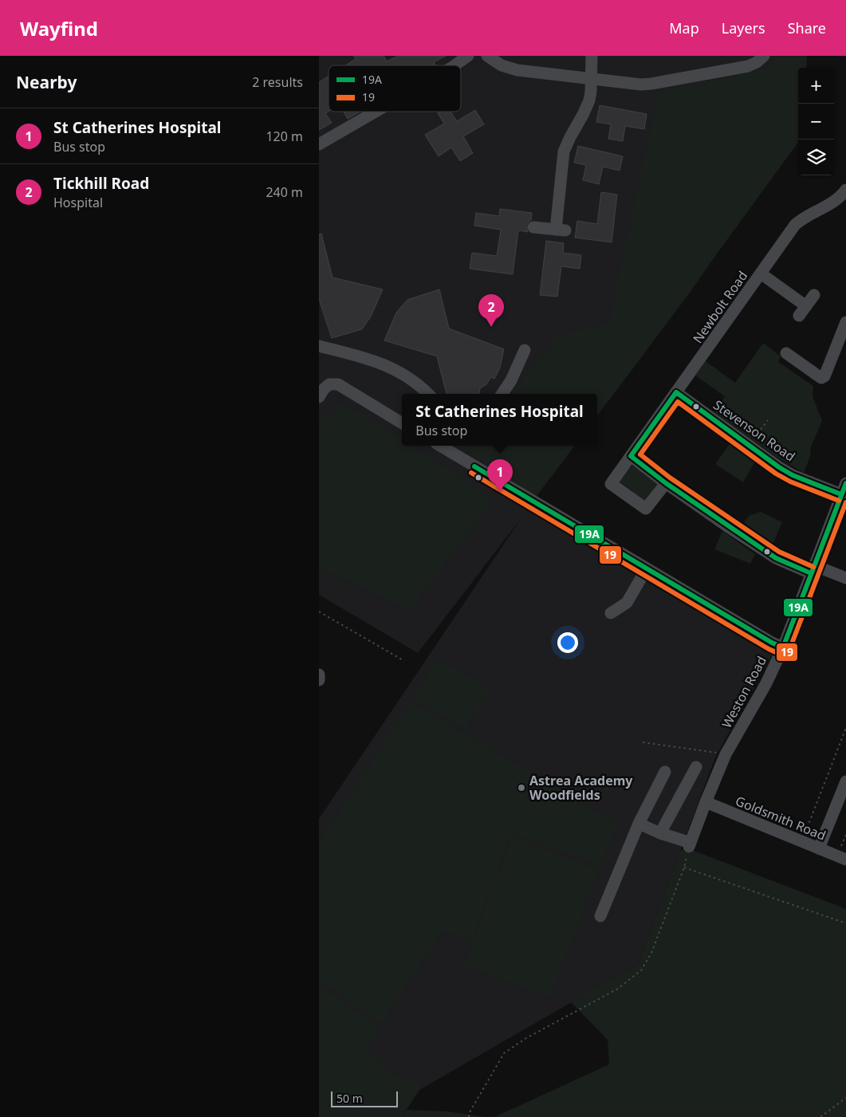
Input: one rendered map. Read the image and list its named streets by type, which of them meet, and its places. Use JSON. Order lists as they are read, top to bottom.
{
  "streets": {
    "street": [
      "Newbolt Road",
      "Stevenson Road",
      "Weston Road",
      "Goldsmith Road"
    ]
  },
  "crossings": [
    ["Newbolt Road", "Stevenson Road"],
    ["Stevenson Road", "Weston Road"],
    ["Weston Road", "Goldsmith Road"]
  ],
  "places": ["Astrea Academy Woodfields"],
  "lines": ["transit line 19A", "transit line 19"],
  "legend": ["19A", "19"],
  "scale_bar": "50 m",
  "page": {
    "header": "Wayfind",
    "nav": ["Map", "Layers", "Share"],
    "heading": ["Nearby", "2 results"],
    "map_buttons": ["+", "−"],
    "list": [
      {
        "mark": "1",
        "name": "St Catherines Hospital",
        "note": "Bus stop",
        "value": "120 m"
      },
      {
        "mark": "2",
        "name": "Tickhill Road",
        "note": "Hospital",
        "value": "240 m"
      }
    ],
    "pins": ["2", "1"],
    "popup": ["St Catherines Hospital", "Bus stop"],
    "scale": "50 m"
  }
}
